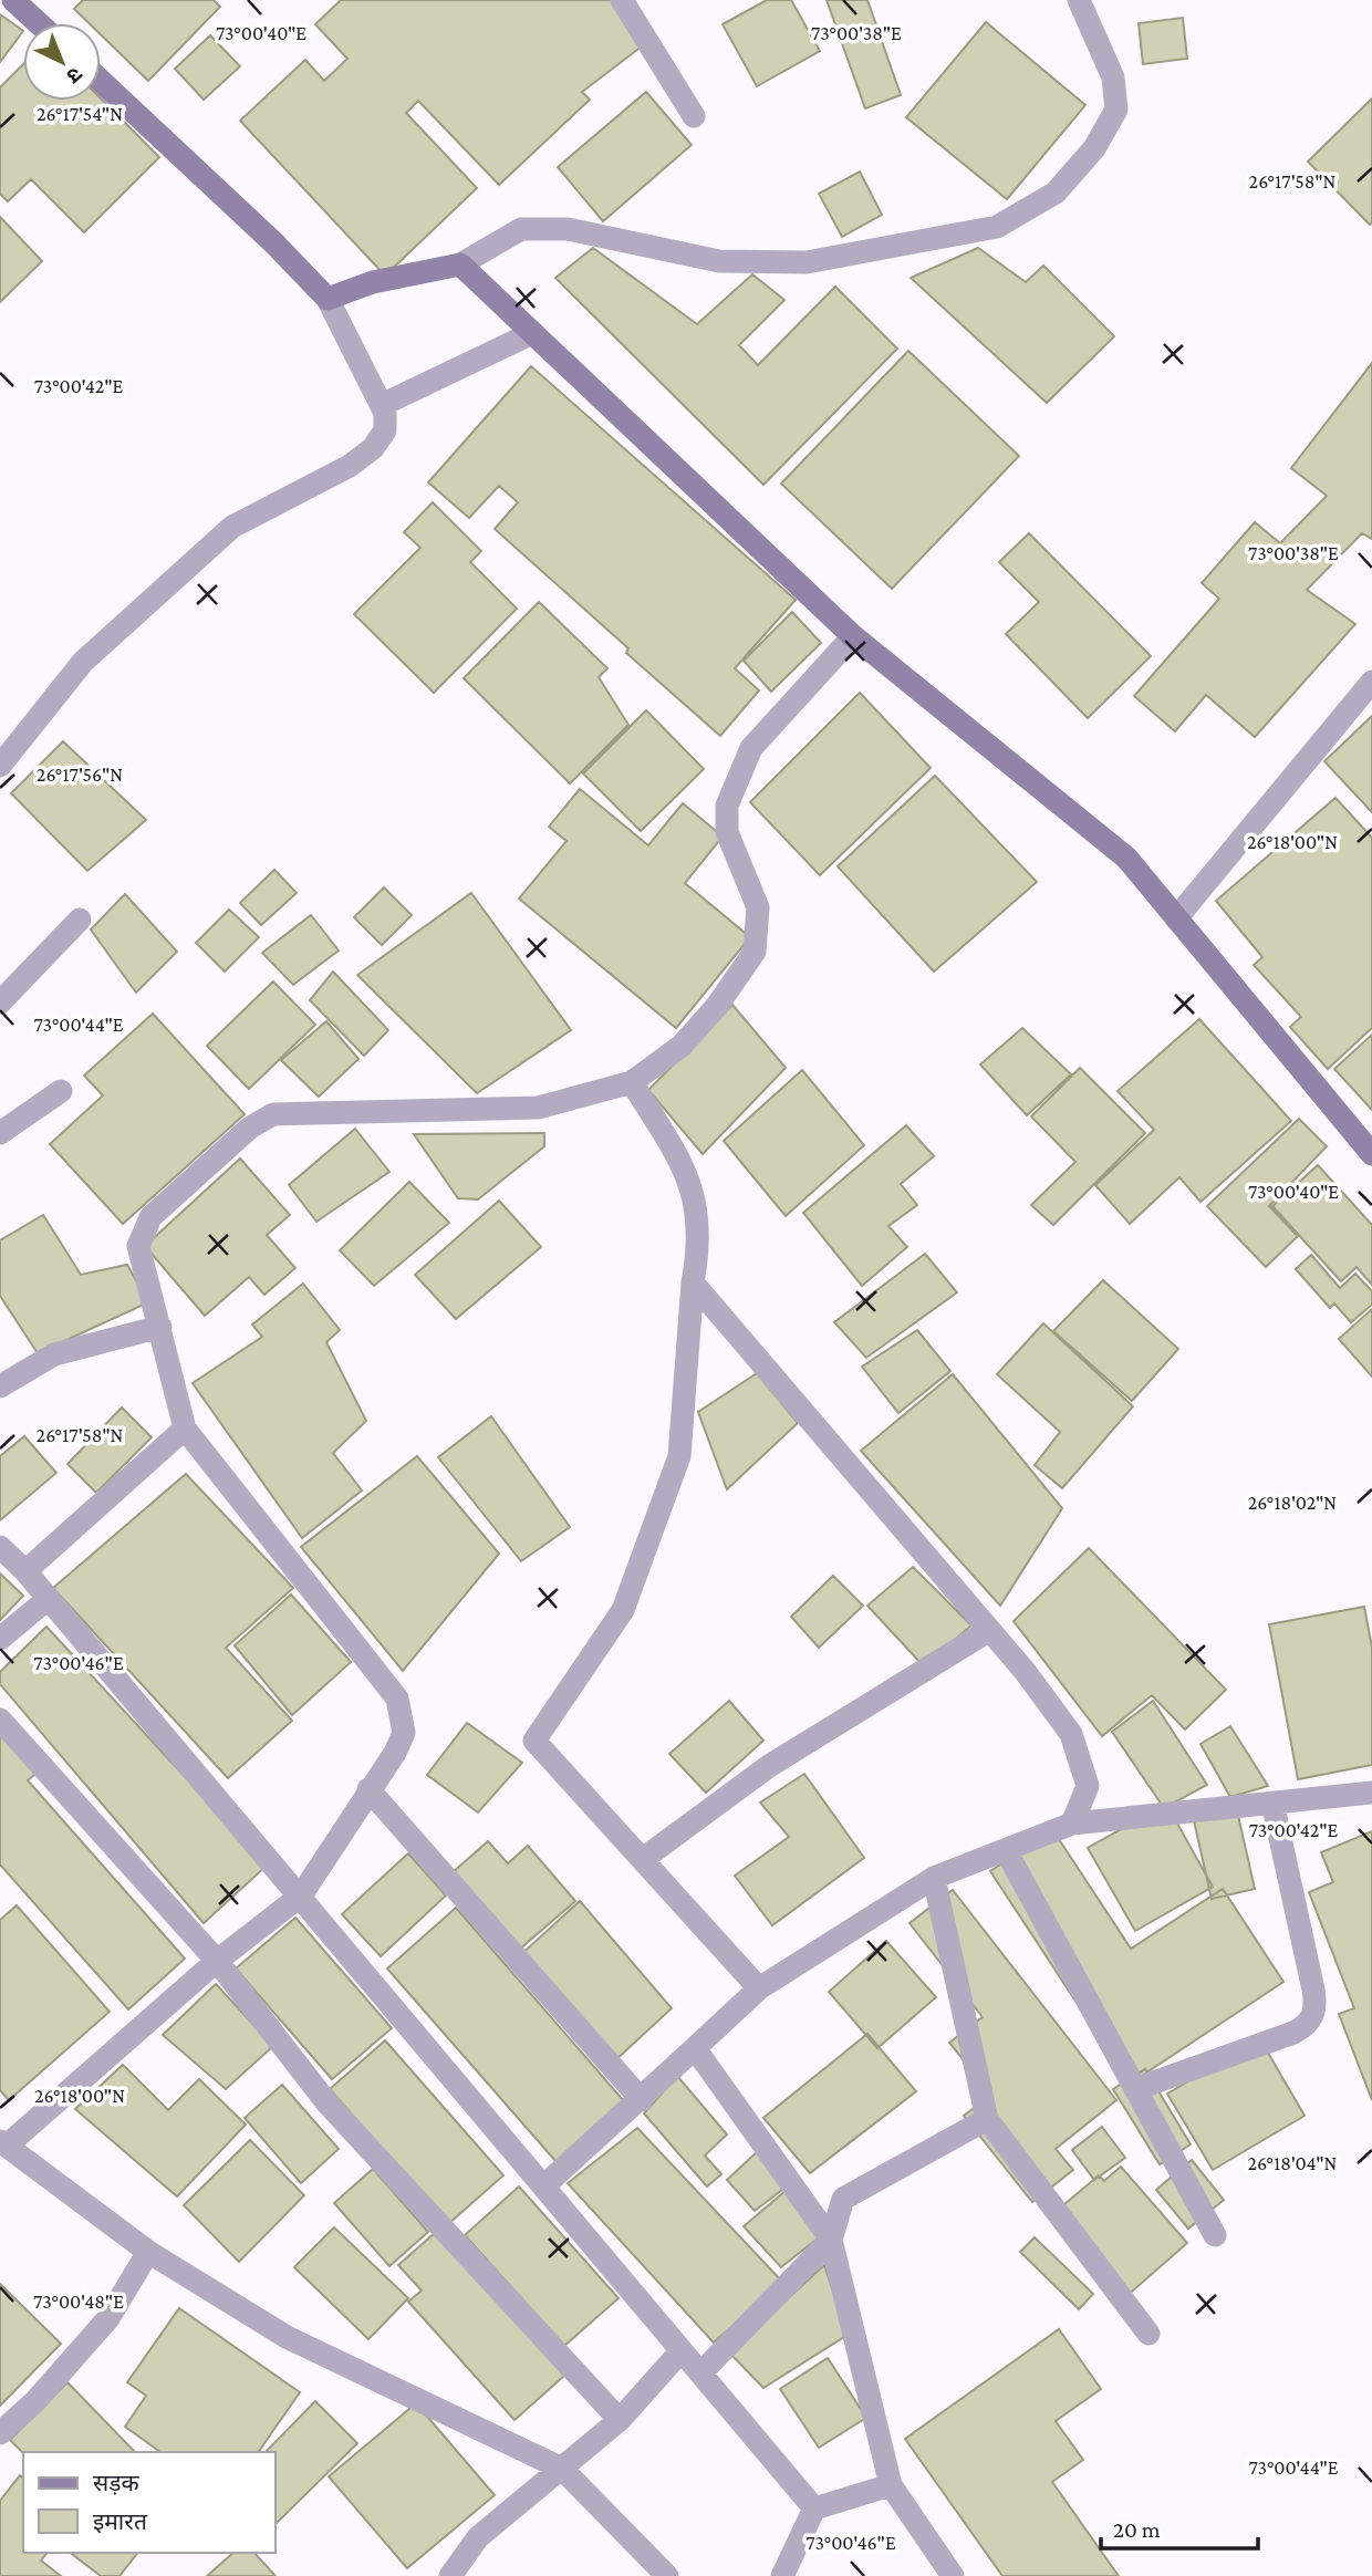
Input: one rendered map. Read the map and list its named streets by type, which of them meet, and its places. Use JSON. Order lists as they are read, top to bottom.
{
  "legend": ["सड़क", "इमारत"],
  "scale_bar": "20 m",
  "north": "bottom right",
  "coordinates": [
    "73°00'40\"E",
    "73°00'38\"E",
    "26°17'54\"N",
    "26°17'58\"N",
    "73°00'42\"E",
    "26°17'56\"N",
    "26°18'00\"N",
    "73°00'44\"E",
    "26°18'02\"N",
    "73°00'46\"E",
    "26°18'04\"N",
    "73°00'48\"E"
  ]
}
